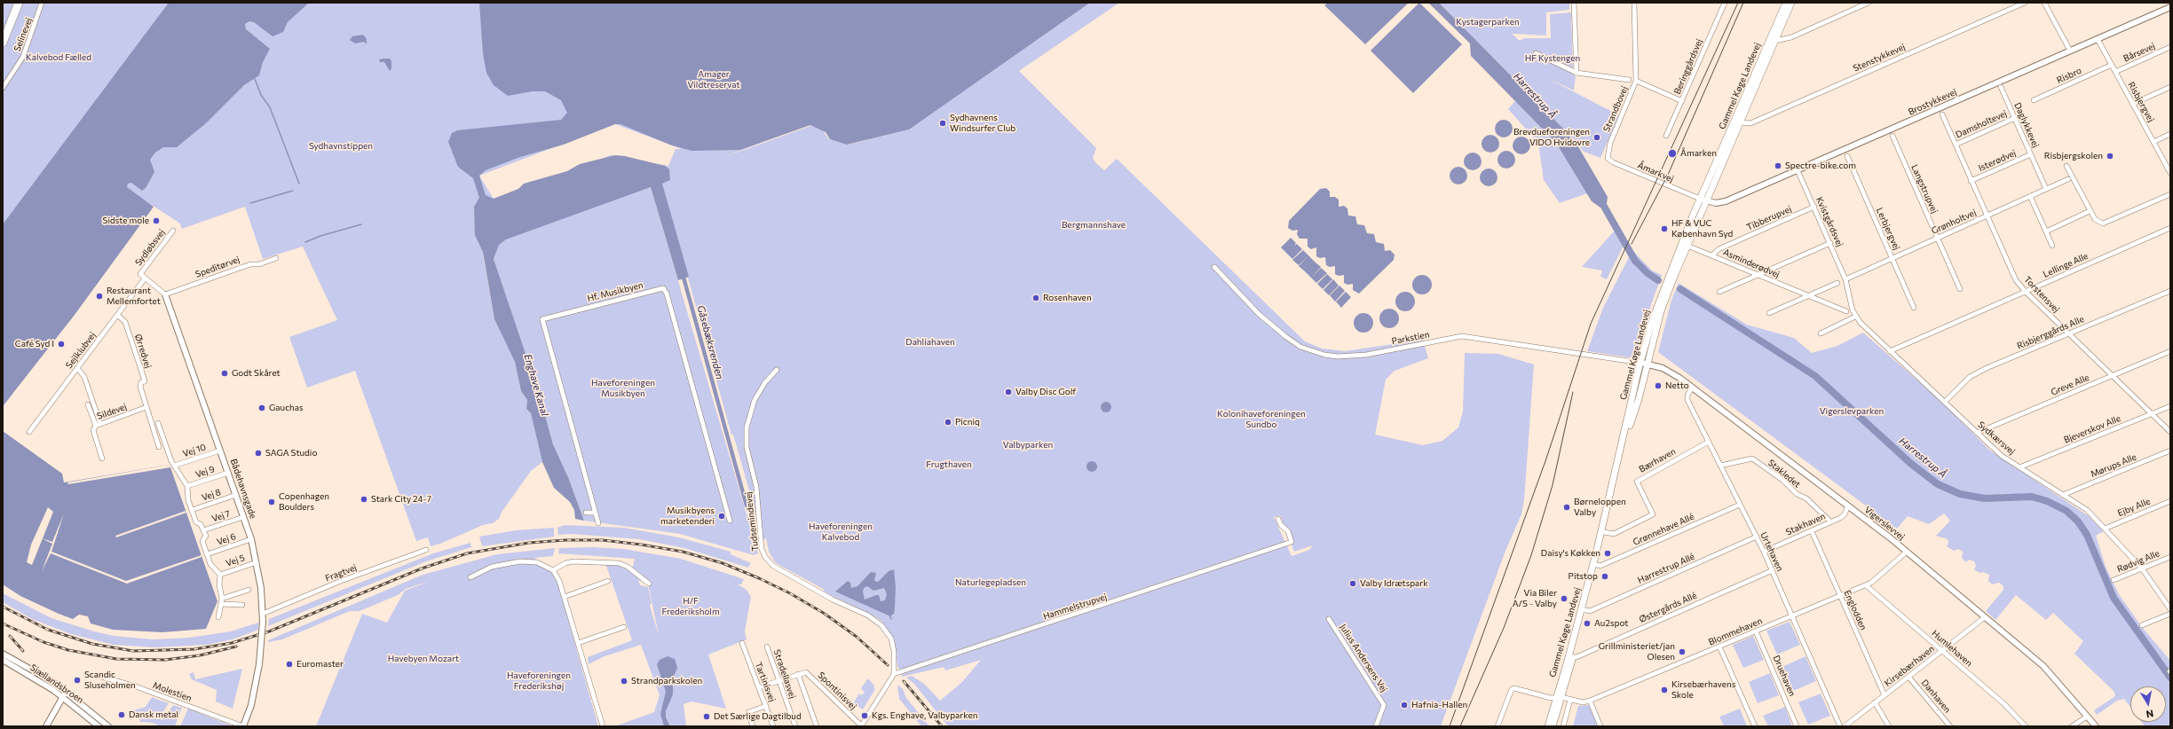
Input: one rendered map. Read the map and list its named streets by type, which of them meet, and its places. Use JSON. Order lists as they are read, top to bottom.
{
  "streets": {
    "main road": ["Gammel Køge Landevej"],
    "street": [
      "Selinevej",
      "Bårsevej",
      "Stenstykkevej",
      "Beringgårdsvej",
      "Risbro",
      "Brostykkevej",
      "Risbjergvej",
      "Strandbovej",
      "Damsholtevej",
      "Daglykkevej",
      "Isterødvej",
      "Åmarkvej",
      "Langstrupvej",
      "Tibberupvej",
      "Kvistgårdsvej",
      "Grønholtvej",
      "Lerbjergvej",
      "Sydløbsvej",
      "Asminderødvej",
      "Lellinge Alle",
      "Speditørvej",
      "Hf. Musikbyen",
      "Torstensvej",
      "Risbjerggårds Alle",
      "Parkstien",
      "Sejlklubvej",
      "Ørredvej",
      "Greve Alle",
      "Sildevej",
      "Bjeverskov Alle",
      "Sydkærsvej",
      "Vej 10",
      "Bærhaven",
      "Mørups Alle",
      "Vej 9",
      "Stakledet",
      "Bådehavnsgade",
      "Vej 8",
      "Ejby Alle",
      "Vej 7",
      "Tudsemindevej",
      "Vigerslevvej",
      "Stakhaven",
      "Grønnehave Allé",
      "Vej 6",
      "Urtehaven",
      "Vej 5",
      "Rødvig Alle",
      "Harrestrup Allé",
      "Fragtvej",
      "Hammelstrupvej",
      "Østergårds Allé",
      "Englodden",
      "Blommehaven",
      "Humlehaven",
      "Julius Andersens Vej",
      "Kirsebærhaven",
      "Stradellasvej",
      "Druehaven",
      "Tartinisvej",
      "Sjællandsbroen",
      "Spontinisvej",
      "Molestien",
      "Danhaven"
    ]
  },
  "crossings": [
    ["Bårsevej", "Risbjergvej"],
    ["Stenstykkevej", "Gammel Køge Landevej"],
    ["Risbro", "Risbjergvej"],
    ["Gammel Køge Landevej", "Brostykkevej"],
    ["Gammel Køge Landevej", "Åmarkvej"],
    ["Gammel Køge Landevej", "Asminderødvej"],
    ["Gammel Køge Landevej", "Parkstien"],
    ["Gammel Køge Landevej", "Bærhaven"],
    ["Gammel Køge Landevej", "Vigerslevvej"],
    ["Gammel Køge Landevej", "Grønnehave Allé"],
    ["Gammel Køge Landevej", "Harrestrup Allé"],
    ["Gammel Køge Landevej", "Østergårds Allé"],
    ["Gammel Køge Landevej", "Blommehaven"],
    ["Brostykkevej", "Risbjergvej"],
    ["Brostykkevej", "Åmarkvej"],
    ["Brostykkevej", "Kvistgårdsvej"],
    ["Strandbovej", "Åmarkvej"],
    ["Damsholtevej", "Daglykkevej"],
    ["Damsholtevej", "Torstensvej"],
    ["Daglykkevej", "Isterødvej"],
    ["Daglykkevej", "Grønholtvej"],
    ["Isterødvej", "Torstensvej"],
    ["Langstrupvej", "Grønholtvej"],
    ["Tibberupvej", "Kvistgårdsvej"],
    ["Tibberupvej", "Asminderødvej"],
    ["Kvistgårdsvej", "Grønholtvej"],
    ["Kvistgårdsvej", "Sydkærsvej"],
    ["Grønholtvej", "Lerbjergvej"],
    ["Grønholtvej", "Torstensvej"],
    ["Grønholtvej", "Sydkærsvej"],
    ["Sydløbsvej", "Sejlklubvej"],
    ["Lellinge Alle", "Torstensvej"],
    ["Lellinge Alle", "Sydkærsvej"],
    ["Speditørvej", "Bådehavnsgade"],
    ["Torstensvej", "Risbjerggårds Alle"],
    ["Torstensvej", "Greve Alle"],
    ["Torstensvej", "Bjeverskov Alle"],
    ["Risbjerggårds Alle", "Sydkærsvej"],
    ["Parkstien", "Vigerslevvej"],
    ["Sejlklubvej", "Ørredvej"],
    ["Ørredvej", "Sildevej"],
    ["Greve Alle", "Sydkærsvej"],
    ["Bjeverskov Alle", "Sydkærsvej"],
    ["Sydkærsvej", "Mørups Alle"],
    ["Sydkærsvej", "Ejby Alle"],
    ["Sydkærsvej", "Rødvig Alle"],
    ["Vej 10", "Bådehavnsgade"],
    ["Bærhaven", "Urtehaven"],
    ["Vej 9", "Bådehavnsgade"],
    ["Stakledet", "Stakhaven"],
    ["Stakledet", "Urtehaven"],
    ["Bådehavnsgade", "Vej 8"],
    ["Bådehavnsgade", "Vej 7"],
    ["Bådehavnsgade", "Vej 6"],
    ["Bådehavnsgade", "Vej 5"],
    ["Bådehavnsgade", "Fragtvej"],
    ["Bådehavnsgade", "Molestien"],
    ["Tudsemindevej", "Hammelstrupvej"],
    ["Vigerslevvej", "Stakhaven"],
    ["Vigerslevvej", "Urtehaven"],
    ["Vigerslevvej", "Blommehaven"],
    ["Vigerslevvej", "Kirsebærhaven"],
    ["Stakhaven", "Urtehaven"],
    ["Stakhaven", "Englodden"],
    ["Grønnehave Allé", "Urtehaven"],
    ["Urtehaven", "Harrestrup Allé"],
    ["Urtehaven", "Østergårds Allé"],
    ["Urtehaven", "Blommehaven"],
    ["Englodden", "Blommehaven"],
    ["Englodden", "Kirsebærhaven"],
    ["Blommehaven", "Humlehaven"],
    ["Blommehaven", "Druehaven"],
    ["Humlehaven", "Kirsebærhaven"],
    ["Kirsebærhaven", "Danhaven"]
  ],
  "water": ["Harrestrup Å", "Gåsebæksrenden", "Enghave Kanal"],
  "parks": [
    "Kystagerparken",
    "Kalvebod Fælled",
    "HF Kystengen",
    "Amager Vildtreservat",
    "Sydhavnstippen",
    "Bergmannshave",
    "Dahliahaven",
    "Haveforeningen Musikbyen",
    "Vigerslevparken",
    "Kolonihaveforeningen Sundbo",
    "Valbyparken",
    "Frugthaven",
    "Haveforeningen Kalvebod",
    "Naturlegepladsen",
    "H/F Frederiksholm",
    "Havebyen Mozart",
    "Haveforeningen Frederikshøj"
  ],
  "places": [
    "Sydhavnens Windsurfer Club",
    "Brevdueforeningen VIDO Hvidovre",
    "Åmarken",
    "Risbjergskolen",
    "Spectre-bike.com",
    "Sidste mole",
    "HF & VUC København Syd",
    "Restaurant Mellemfortet",
    "Rosenhaven",
    "Café Syd I",
    "Godt Skåret",
    "Netto",
    "Valby Disc Golf",
    "Gauchas",
    "Picniq",
    "SAGA Studio",
    "Stark City 24-7",
    "Copenhagen Boulders",
    "Børneloppen Valby",
    "Musikbyens marketenderi",
    "Daisy's Køkken",
    "Pitstop",
    "Valby Idrætspark",
    "Via Biler A/S - Valby",
    "Au2spot",
    "Grillministeriet/jan Olesen",
    "Euromaster",
    "Scandic Sluseholmen",
    "Strandparkskolen",
    "Kirsebærhavens Skole",
    "Hafnia-Hallen",
    "Dansk metal",
    "Kgs. Enghave, Valbyparken",
    "Det Særlige Dagtilbud"
  ],
  "north": "bottom"
}
